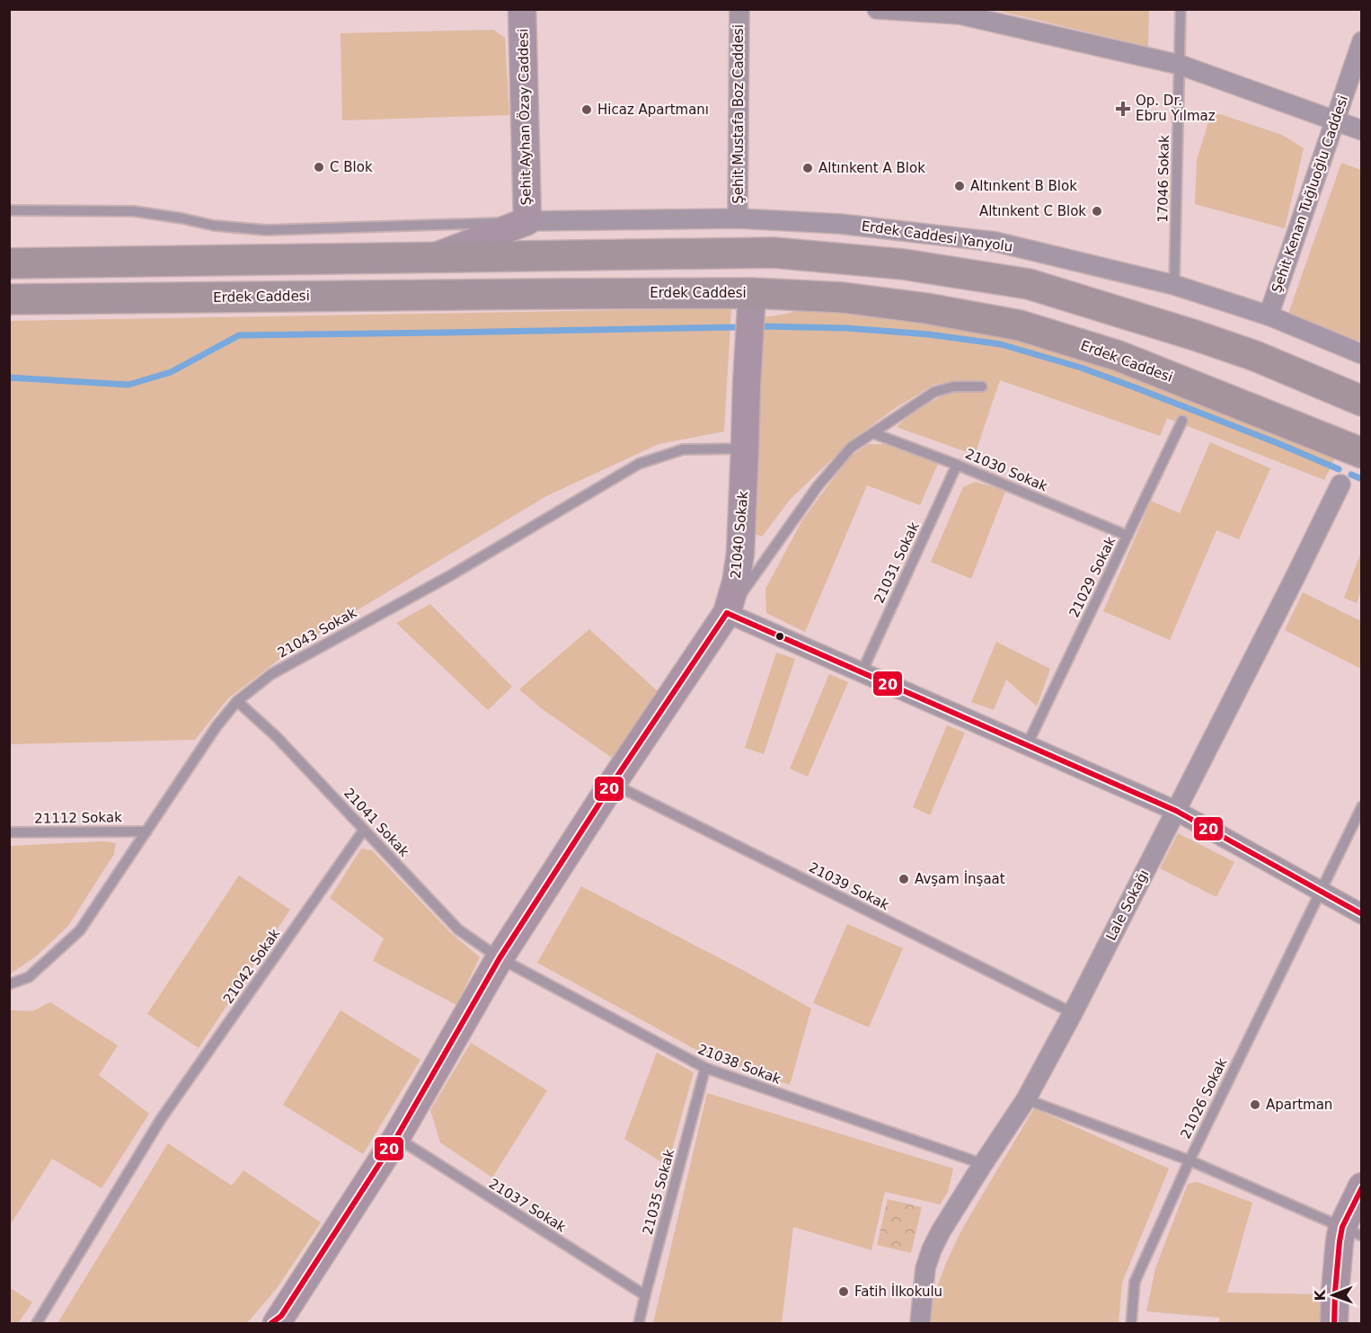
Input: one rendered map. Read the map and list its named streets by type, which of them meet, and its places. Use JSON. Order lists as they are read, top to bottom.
{
  "streets": {
    "highway": ["Erdek Caddesi"],
    "street": [
      "Şehit Mustafa Boz Caddesi",
      "Şehit Ayhan Özay Caddesi",
      "Şehit Kenan Tuğluoğlu Caddesi",
      "Erdek Caddesi Yanyolu",
      "21040 Sokak",
      "Lale Sokağı"
    ],
    "lane": [
      "17046 Sokak",
      "21030 Sokak",
      "21031 Sokak",
      "21029 Sokak",
      "21043 Sokak",
      "21112 Sokak",
      "21041 Sokak",
      "21039 Sokak",
      "21042 Sokak",
      "21038 Sokak",
      "21026 Sokak",
      "21035 Sokak",
      "21037 Sokak"
    ]
  },
  "crossings": [
    ["Şehit Mustafa Boz Caddesi", "Erdek Caddesi Yanyolu"],
    ["Şehit Ayhan Özay Caddesi", "Erdek Caddesi Yanyolu"],
    ["17046 Sokak", "Erdek Caddesi Yanyolu"],
    ["Şehit Kenan Tuğluoğlu Caddesi", "Erdek Caddesi Yanyolu"],
    ["Erdek Caddesi", "21040 Sokak"],
    ["21030 Sokak", "21031 Sokak"],
    ["21030 Sokak", "21029 Sokak"],
    ["21040 Sokak", "21043 Sokak"],
    ["21040 Sokak", "21041 Sokak"],
    ["21040 Sokak", "21039 Sokak"],
    ["21040 Sokak", "21038 Sokak"],
    ["21040 Sokak", "21037 Sokak"],
    ["21043 Sokak", "21112 Sokak"],
    ["21043 Sokak", "21041 Sokak"],
    ["21041 Sokak", "21042 Sokak"],
    ["21041 Sokak", "21038 Sokak"],
    ["21039 Sokak", "Lale Sokağı"],
    ["Lale Sokağı", "21038 Sokak"],
    ["21038 Sokak", "21035 Sokak"],
    ["21035 Sokak", "21037 Sokak"]
  ],
  "places": {
    "health": ["Op. Dr. Ebru Yılmaz"],
    "other": [
      "Hicaz Apartmanı",
      "C Blok",
      "Altınkent A Blok",
      "Altınkent B Blok",
      "Altınkent C Blok",
      "Avşam İnşaat",
      "Apartman",
      "Fatih İlkokulu"
    ]
  },
  "lines": ["transit line 20"],
  "north": "left"
}
